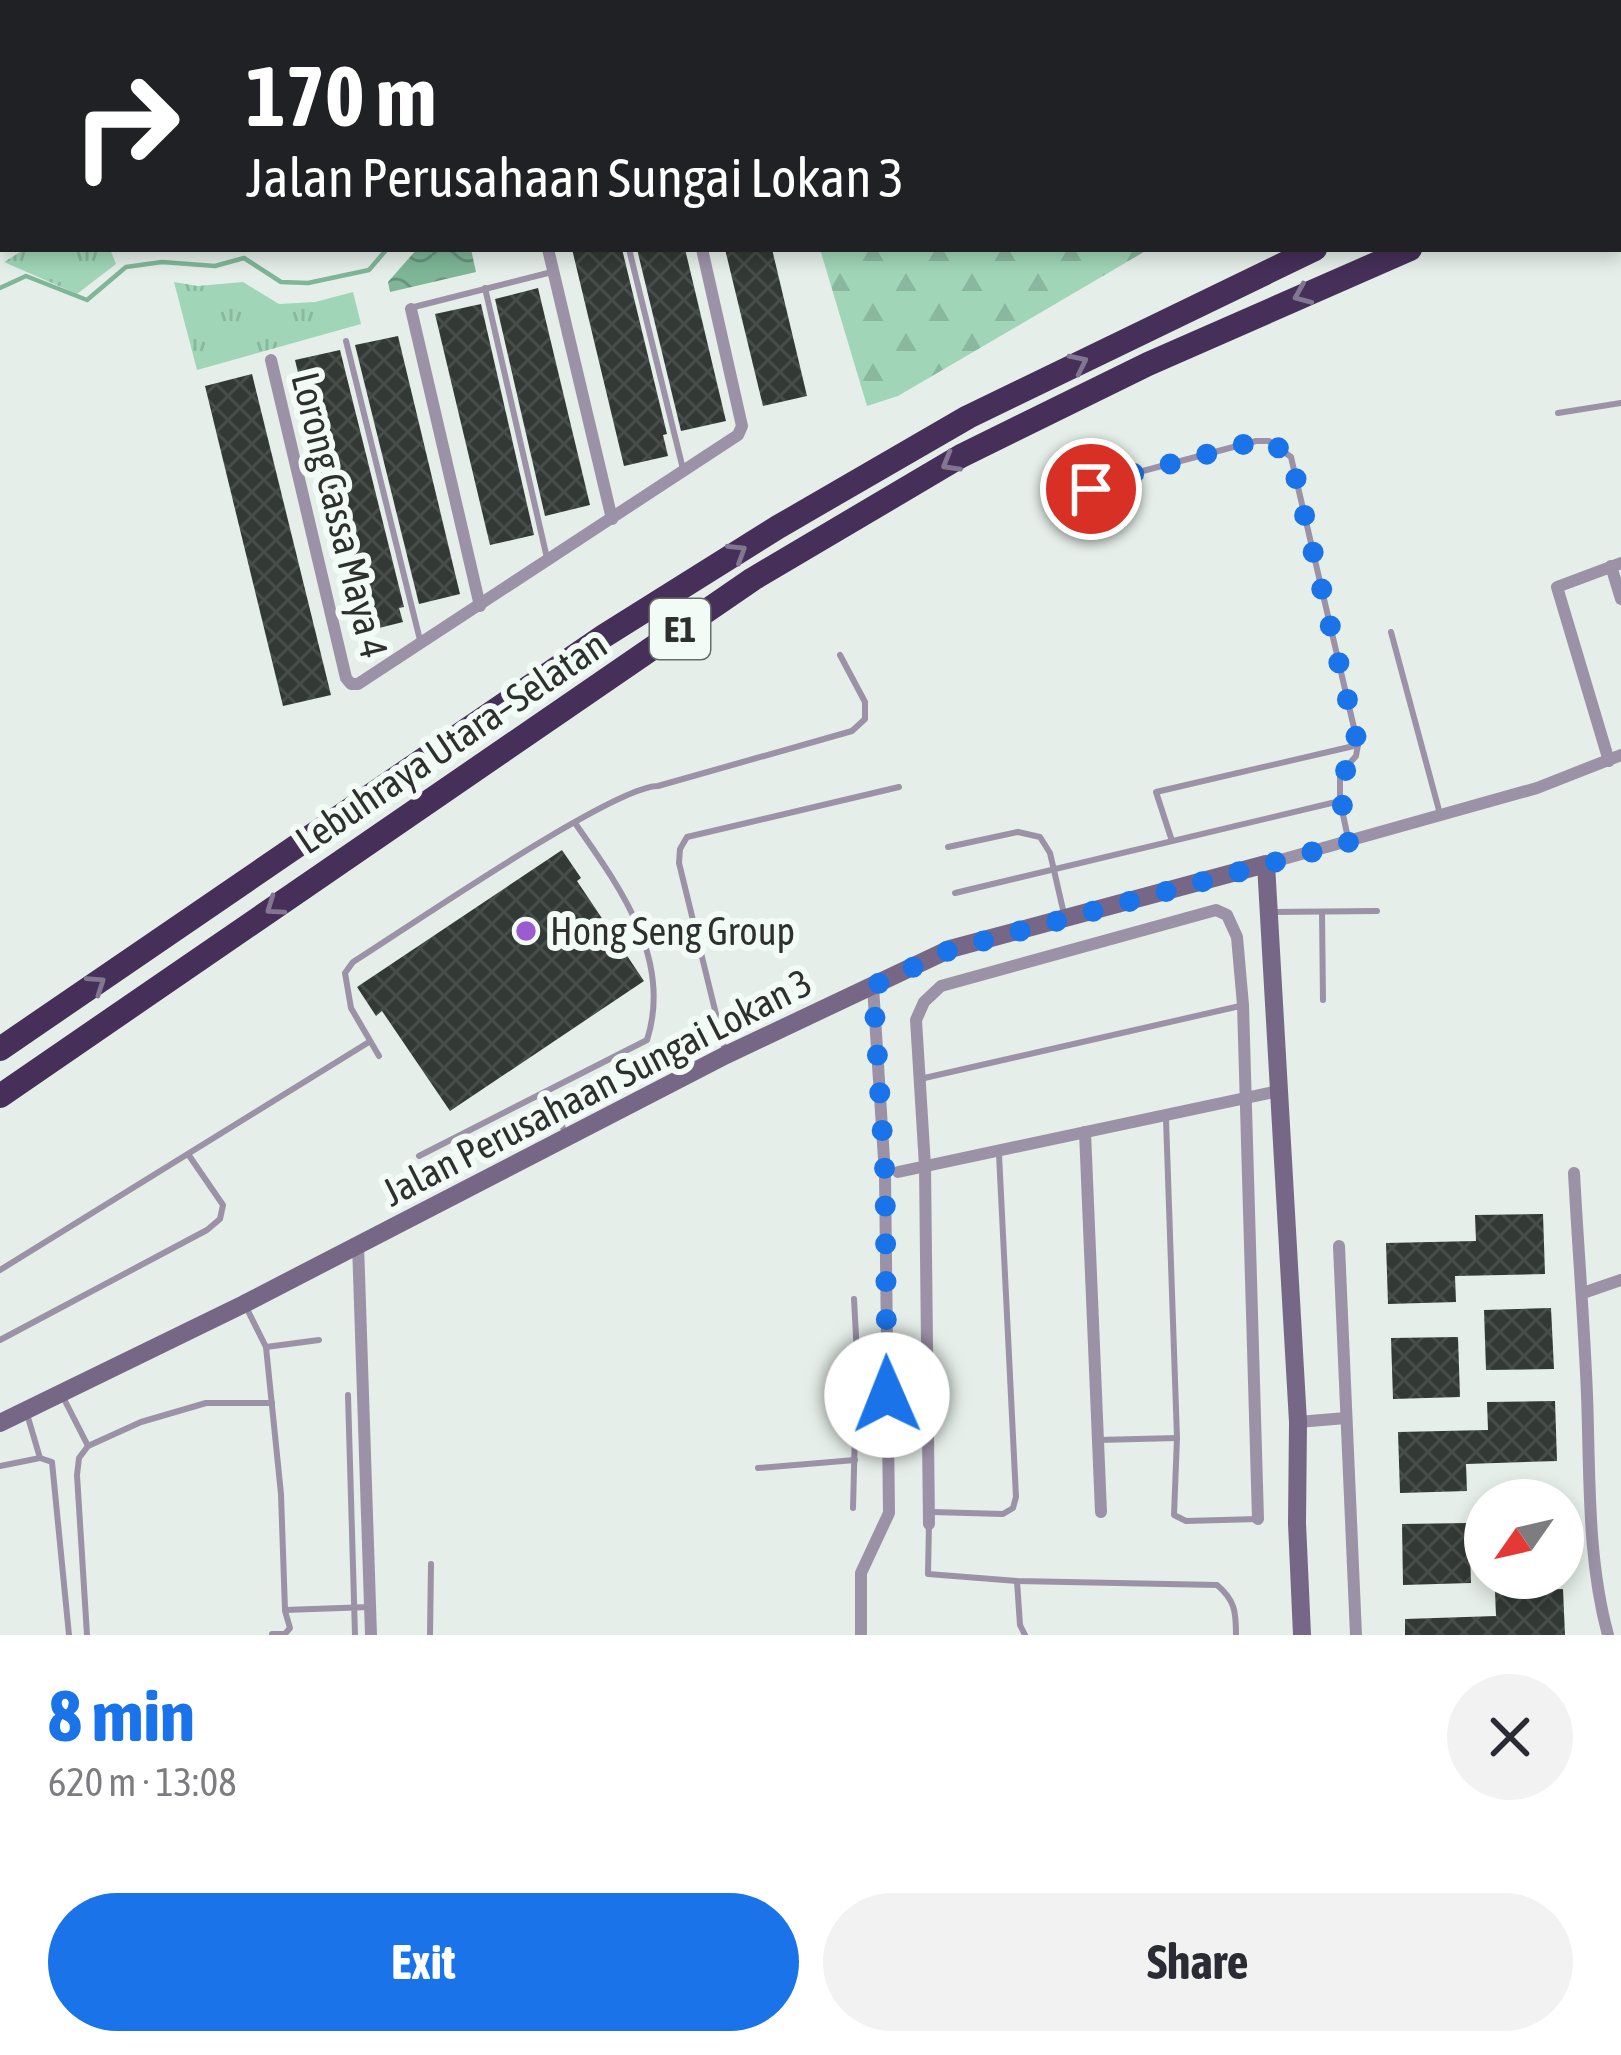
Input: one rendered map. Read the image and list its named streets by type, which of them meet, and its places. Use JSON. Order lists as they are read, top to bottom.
{
  "streets": {
    "highway": ["E1", "Lebuhraya Utara–Selatan"],
    "main road": ["Jalan Perusahaan Sungai Lokan 3"],
    "street": ["Lorong Cassa Maya 4"]
  },
  "places": ["Hong Seng Group"],
  "north": "bottom left",
  "page": {
    "turn": ["170 m", "Jalan Perusahaan Sungai Lokan 3"],
    "heading": ["8 min", "620 m · 13:08"],
    "buttons": ["Exit", "Share"]
  }
}
